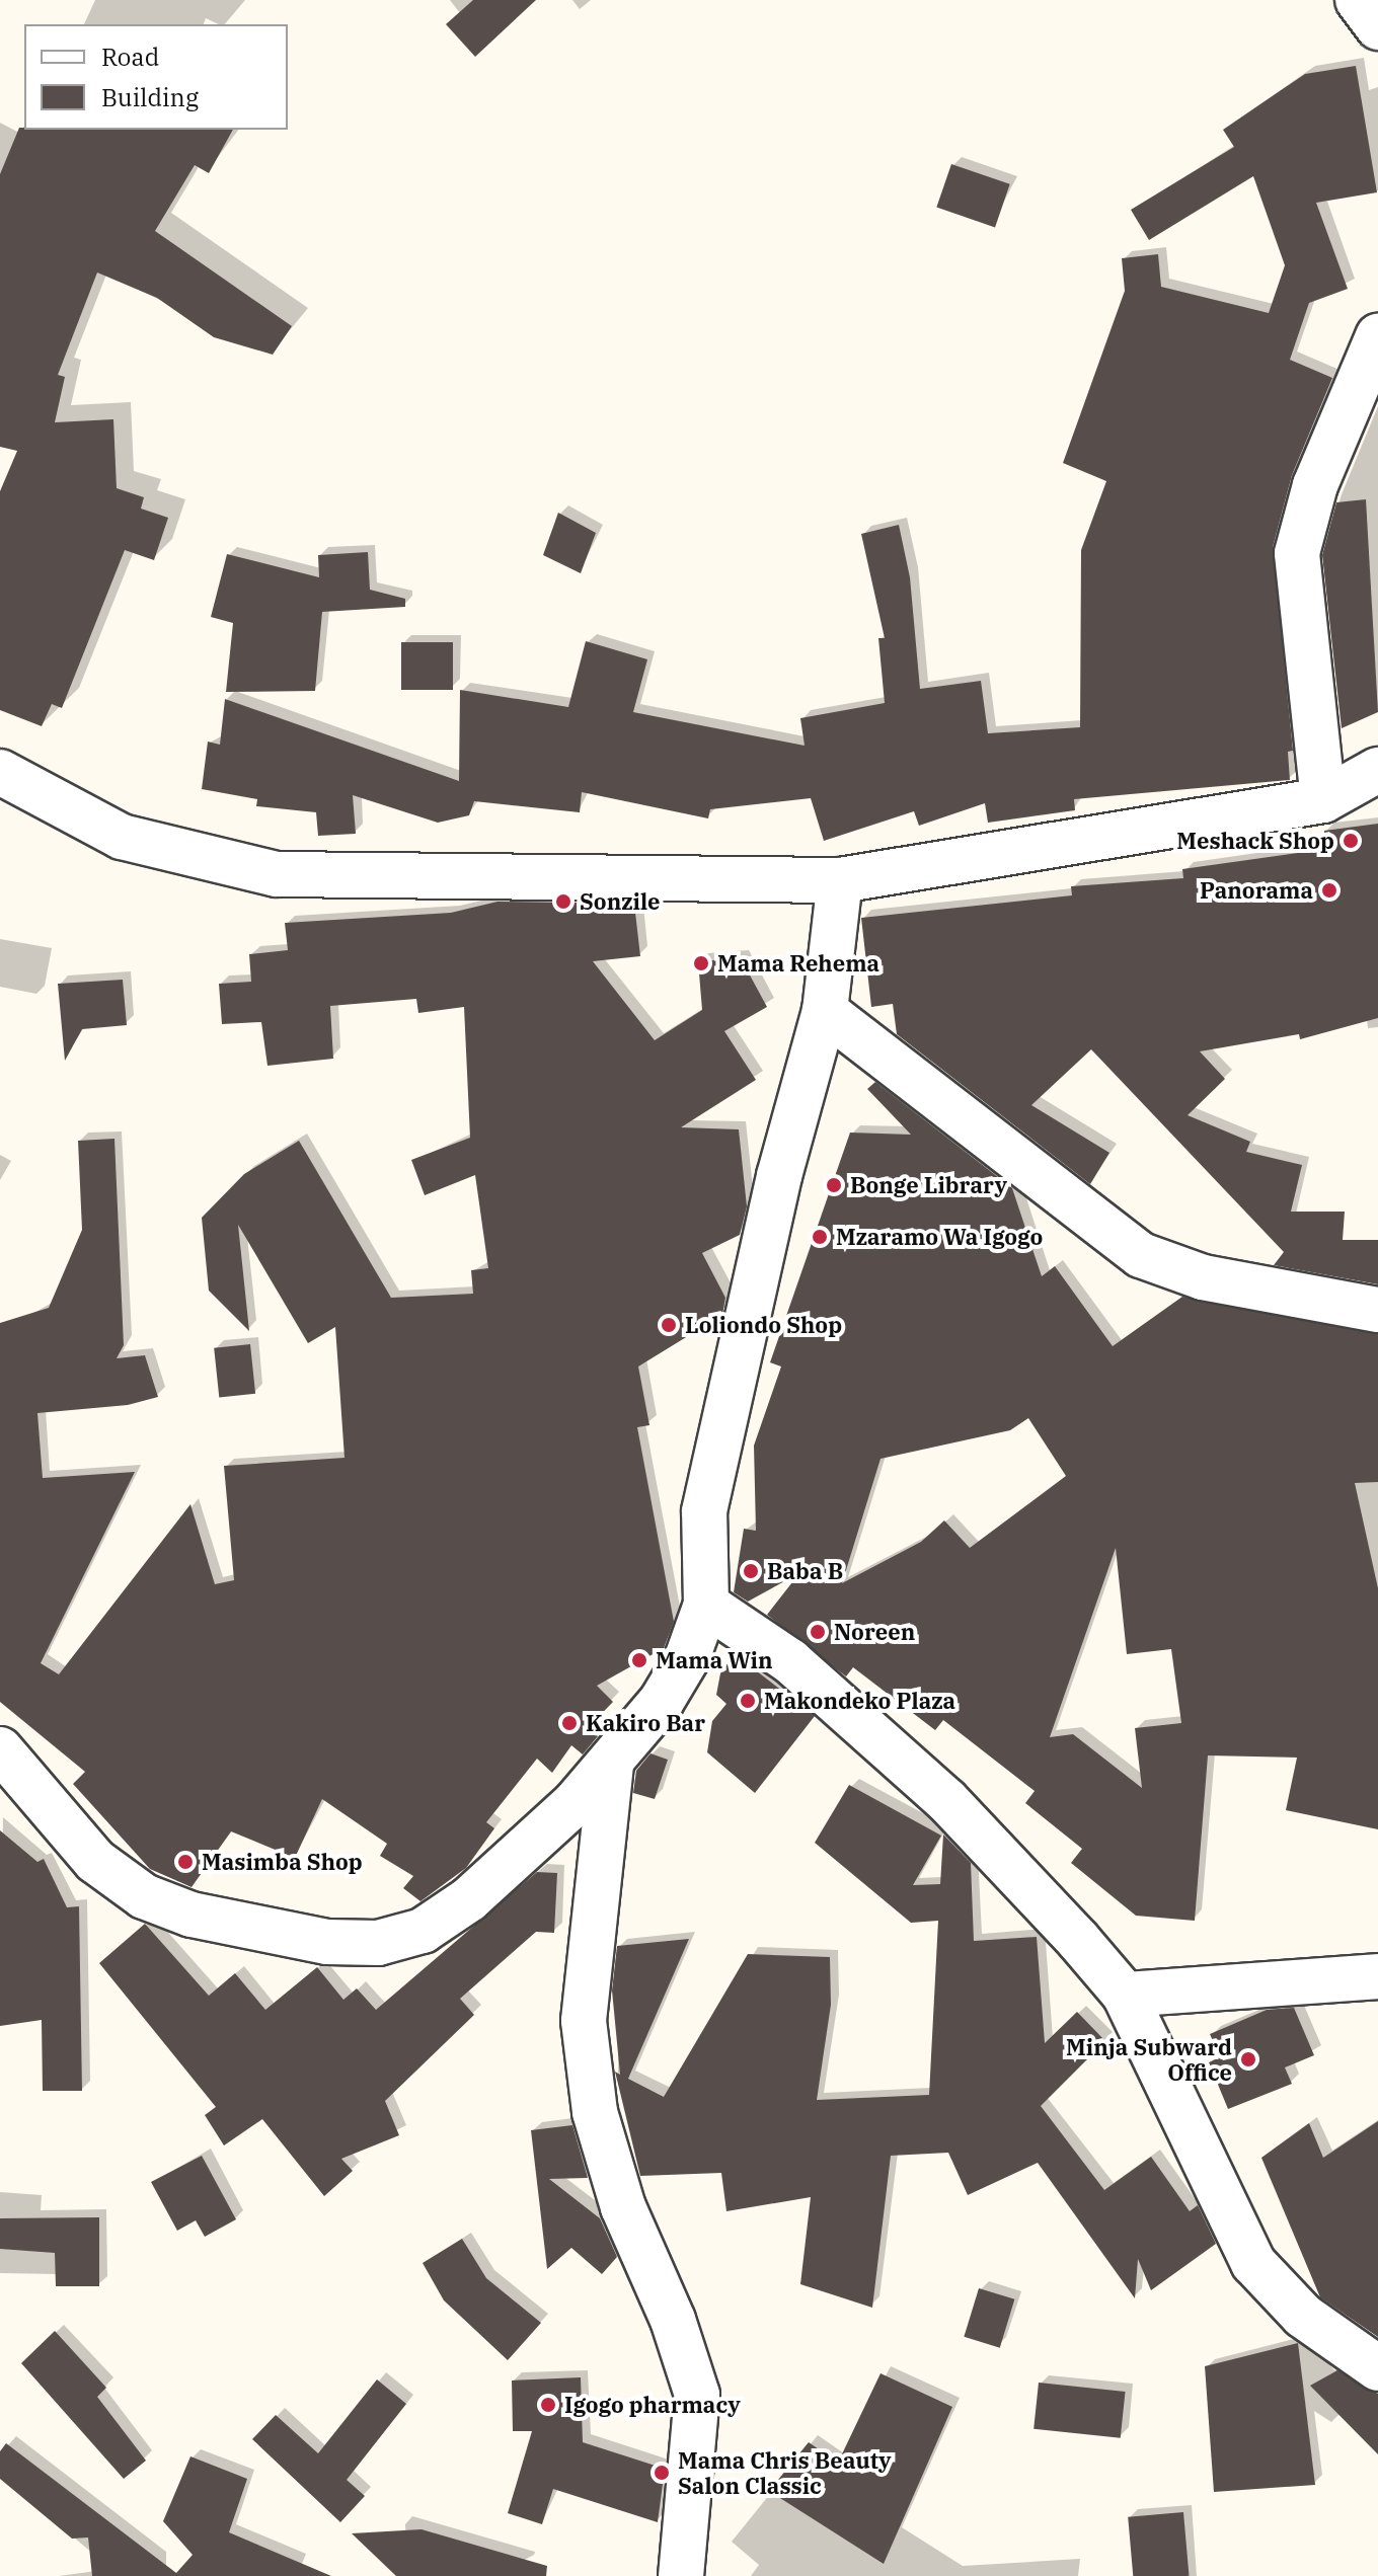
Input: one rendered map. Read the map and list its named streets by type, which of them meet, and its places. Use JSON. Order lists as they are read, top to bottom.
{
  "places": [
    "Meshack Shop",
    "Panorama",
    "Sonzile",
    "Mama Rehema",
    "Bonge Library",
    "Mzaramo Wa Igogo",
    "Loliondo Shop",
    "Baba B",
    "Noreen",
    "Mama Win",
    "Makondeko Plaza",
    "Kakiro Bar",
    "Masimba Shop",
    "Minja Subward Office",
    "Igogo pharmacy",
    "Mama Chris Beauty Salon Classic"
  ],
  "legend": ["Road", "Building"]
}
